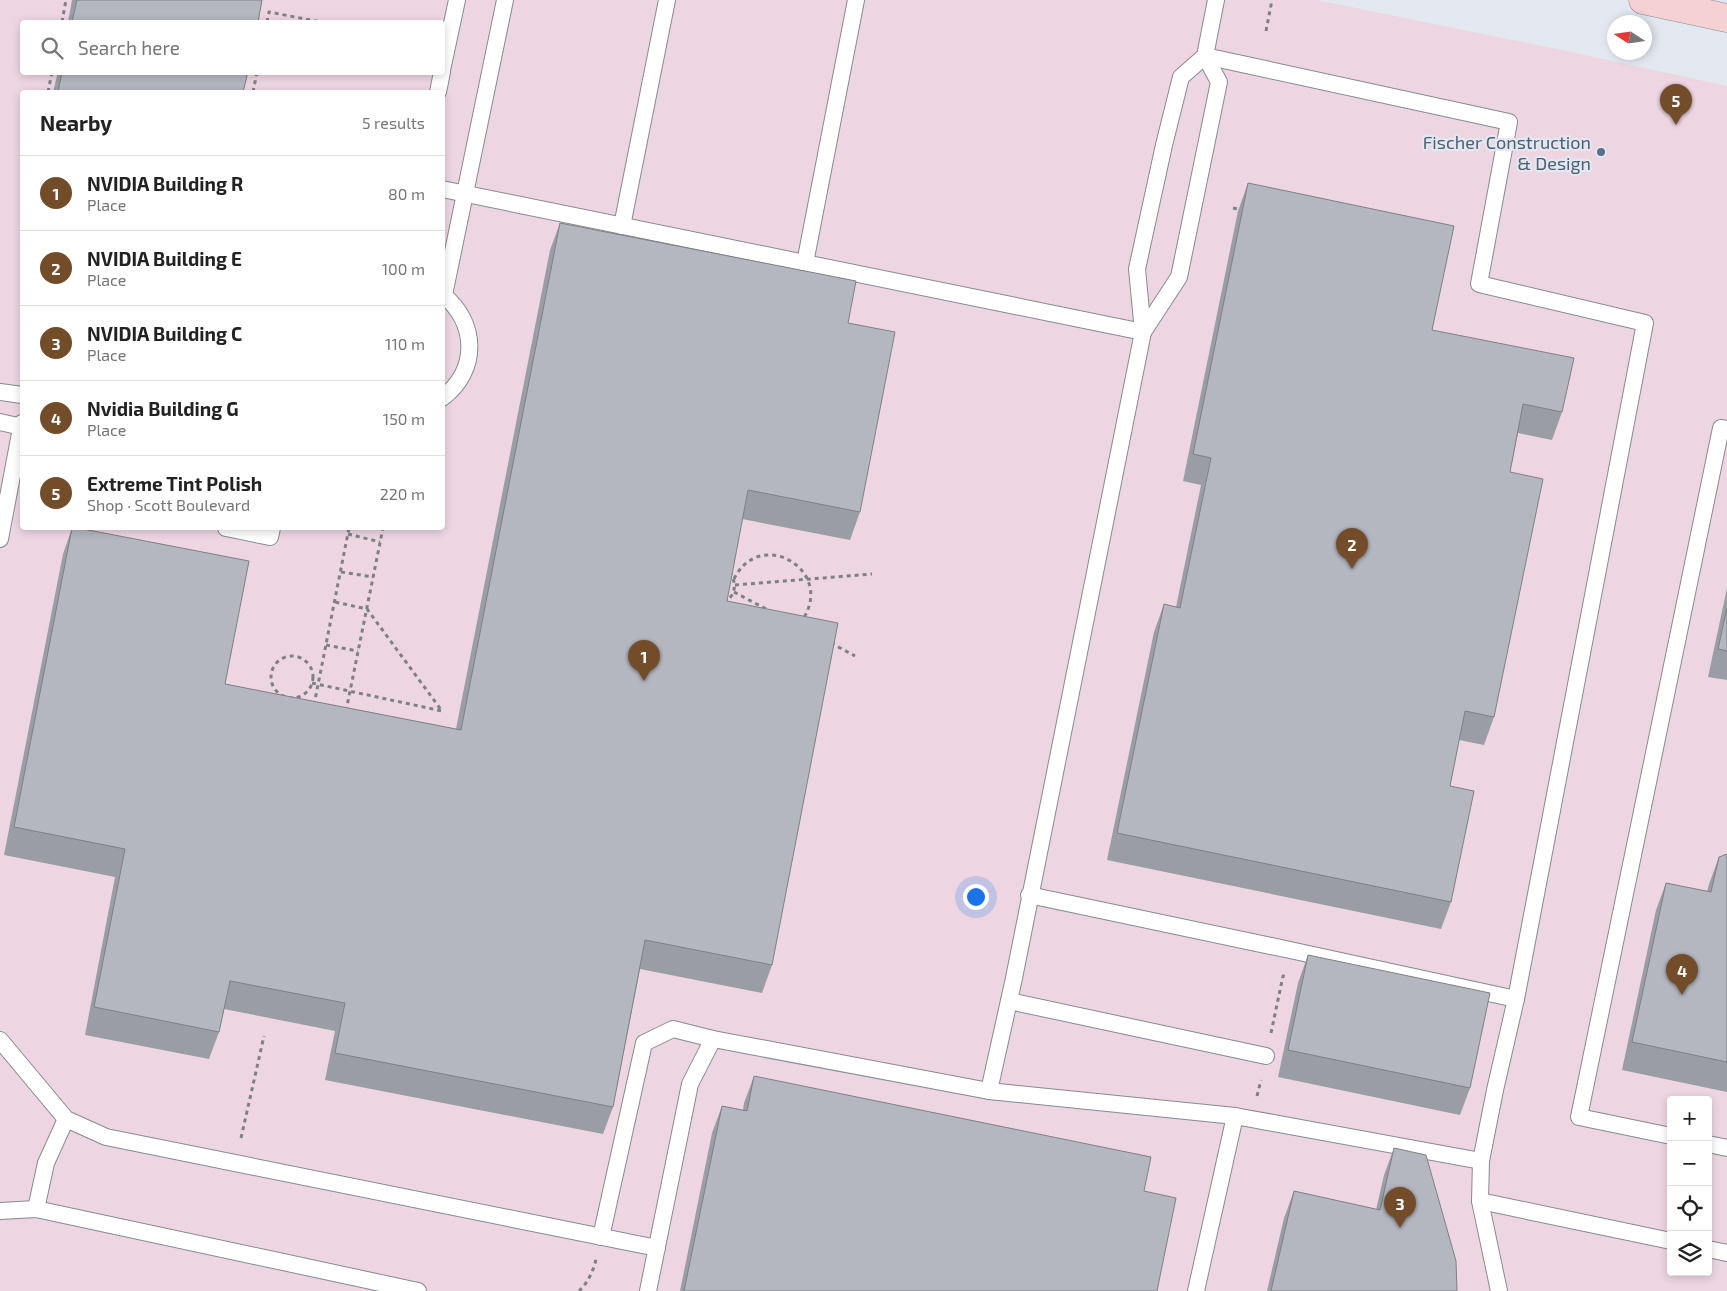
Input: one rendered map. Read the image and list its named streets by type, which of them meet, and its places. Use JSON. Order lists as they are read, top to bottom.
{
  "places": ["Fischer Construction & Design"],
  "north": "left",
  "page": {
    "search": "Search here",
    "pins": [
      "5",
      "2",
      "1",
      "4",
      "3"
    ],
    "heading": ["Nearby", "5 results"],
    "list": [
      {
        "mark": "1",
        "name": "NVIDIA Building R",
        "note": "Place",
        "value": "80 m"
      },
      {
        "mark": "2",
        "name": "NVIDIA Building E",
        "note": "Place",
        "value": "100 m"
      },
      {
        "mark": "3",
        "name": "NVIDIA Building C",
        "note": "Place",
        "value": "110 m"
      },
      {
        "mark": "4",
        "name": "Nvidia Building G",
        "note": "Place",
        "value": "150 m"
      },
      {
        "mark": "5",
        "name": "Extreme Tint Polish",
        "note": "Shop · Scott Boulevard",
        "value": "220 m"
      }
    ],
    "map_buttons": ["+", "−"]
  }
}
